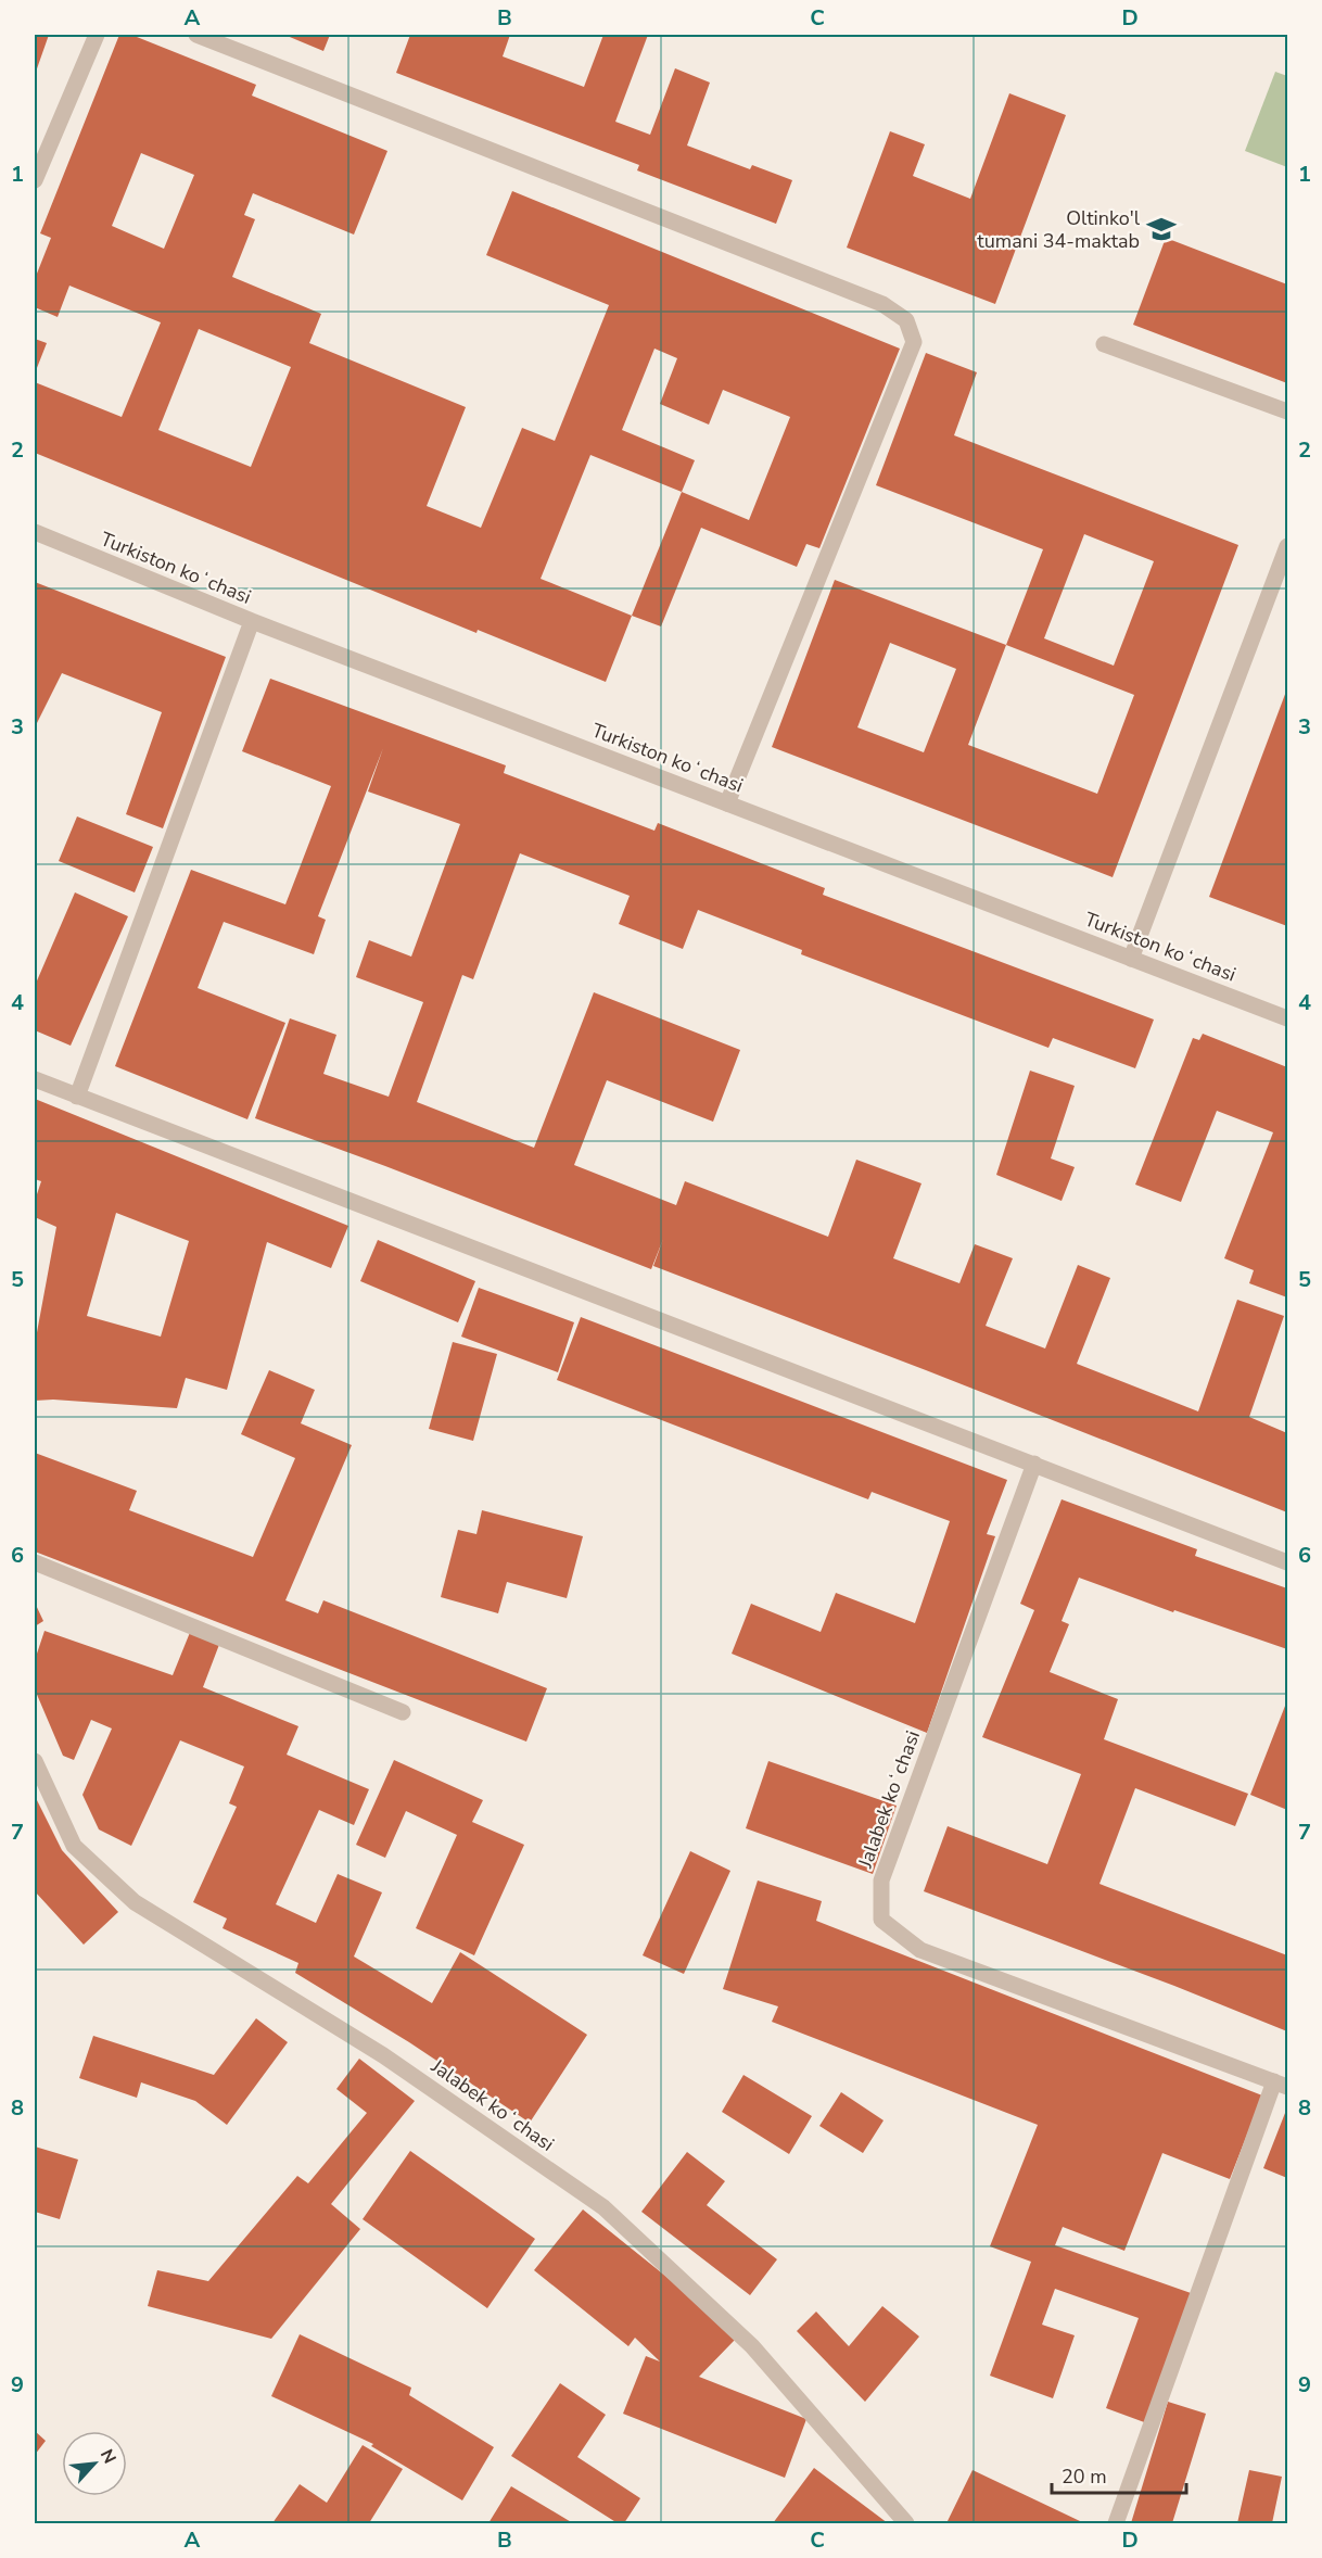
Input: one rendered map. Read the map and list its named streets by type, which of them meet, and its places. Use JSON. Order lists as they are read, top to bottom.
{
  "streets": {
    "street": ["Turkiston koʻchasi", "Jalabek koʻchasi"]
  },
  "places": {
    "school or university": ["Oltinko'l tumani 34-maktab"]
  },
  "scale_bar": "20 m",
  "north": "top right",
  "grid": {
    "columns": [
      "A",
      "B",
      "C",
      "D"
    ],
    "rows": [
      "1",
      "2",
      "3",
      "4",
      "5",
      "6",
      "7",
      "8",
      "9"
    ]
  }
}
